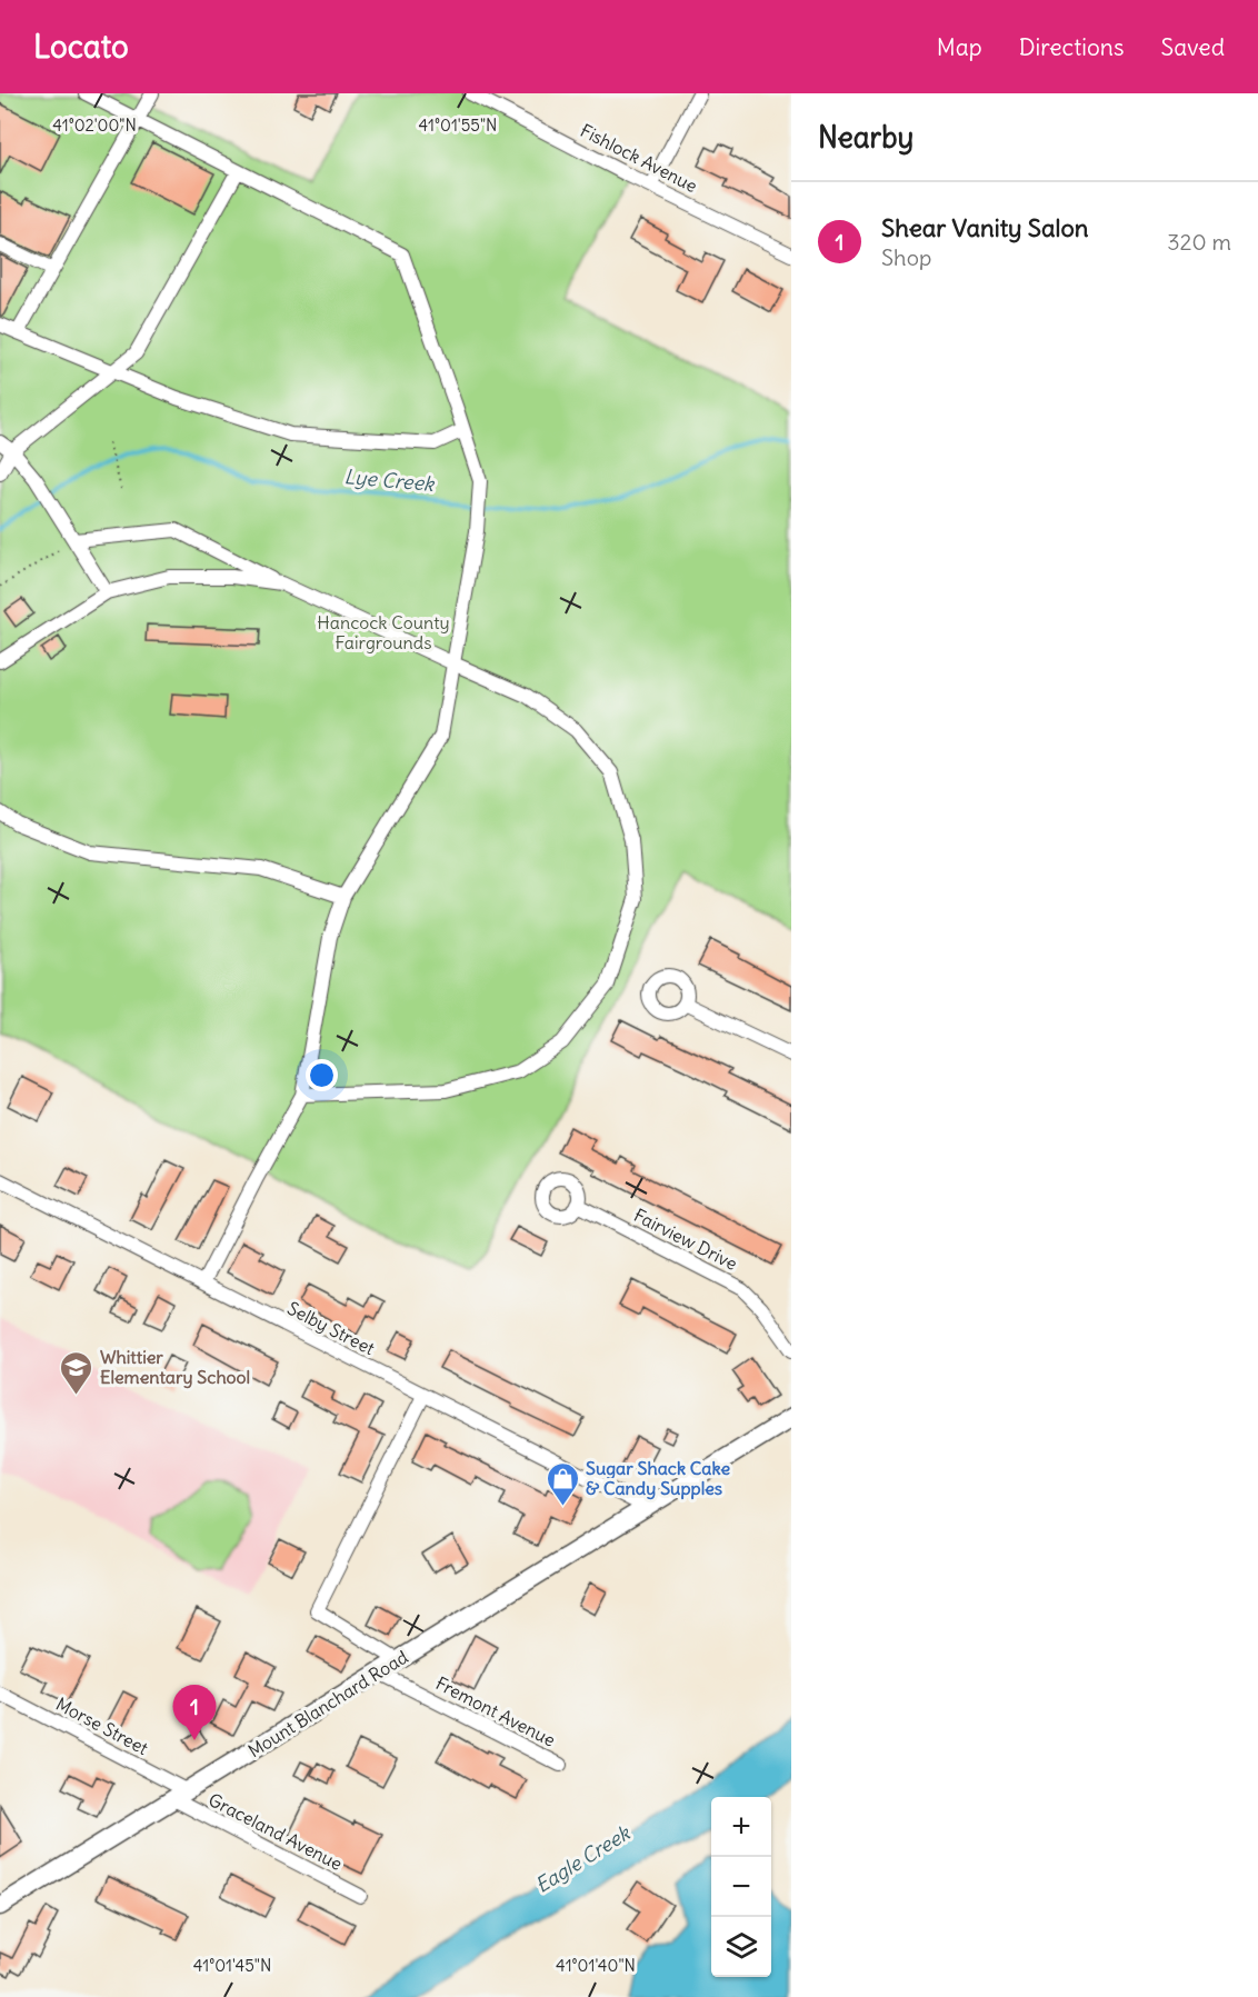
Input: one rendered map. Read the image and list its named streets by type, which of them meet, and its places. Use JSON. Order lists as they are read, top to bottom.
{
  "streets": {
    "main road": ["Mount Blanchard Road"],
    "street": [
      "Fishlock Avenue",
      "Fairview Drive",
      "Selby Street",
      "Fremont Avenue",
      "Morse Street",
      "Graceland Avenue"
    ]
  },
  "crossings": [
    ["Selby Street", "Mount Blanchard Road"],
    ["Mount Blanchard Road", "Fremont Avenue"],
    ["Mount Blanchard Road", "Morse Street"],
    ["Mount Blanchard Road", "Graceland Avenue"],
    ["Morse Street", "Graceland Avenue"]
  ],
  "water": ["Lye Creek", "Eagle Creek"],
  "parks": ["Hancock County Fairgrounds"],
  "places": {
    "school or university": ["Whittier Elementary School"],
    "shop": ["Sugar Shack Cake & Candy Supples"]
  },
  "page": {
    "header": "Locato",
    "nav": ["Map", "Directions", "Saved"],
    "heading": "Nearby",
    "list": [
      {
        "mark": "1",
        "name": "Shear Vanity Salon",
        "note": "Shop",
        "value": "320 m"
      }
    ],
    "pins": "1",
    "map_buttons": ["+", "−"]
  },
  "coordinates": [
    "41°02'00\"N",
    "41°01'55\"N",
    "41°01'45\"N",
    "41°01'40\"N"
  ]
}
